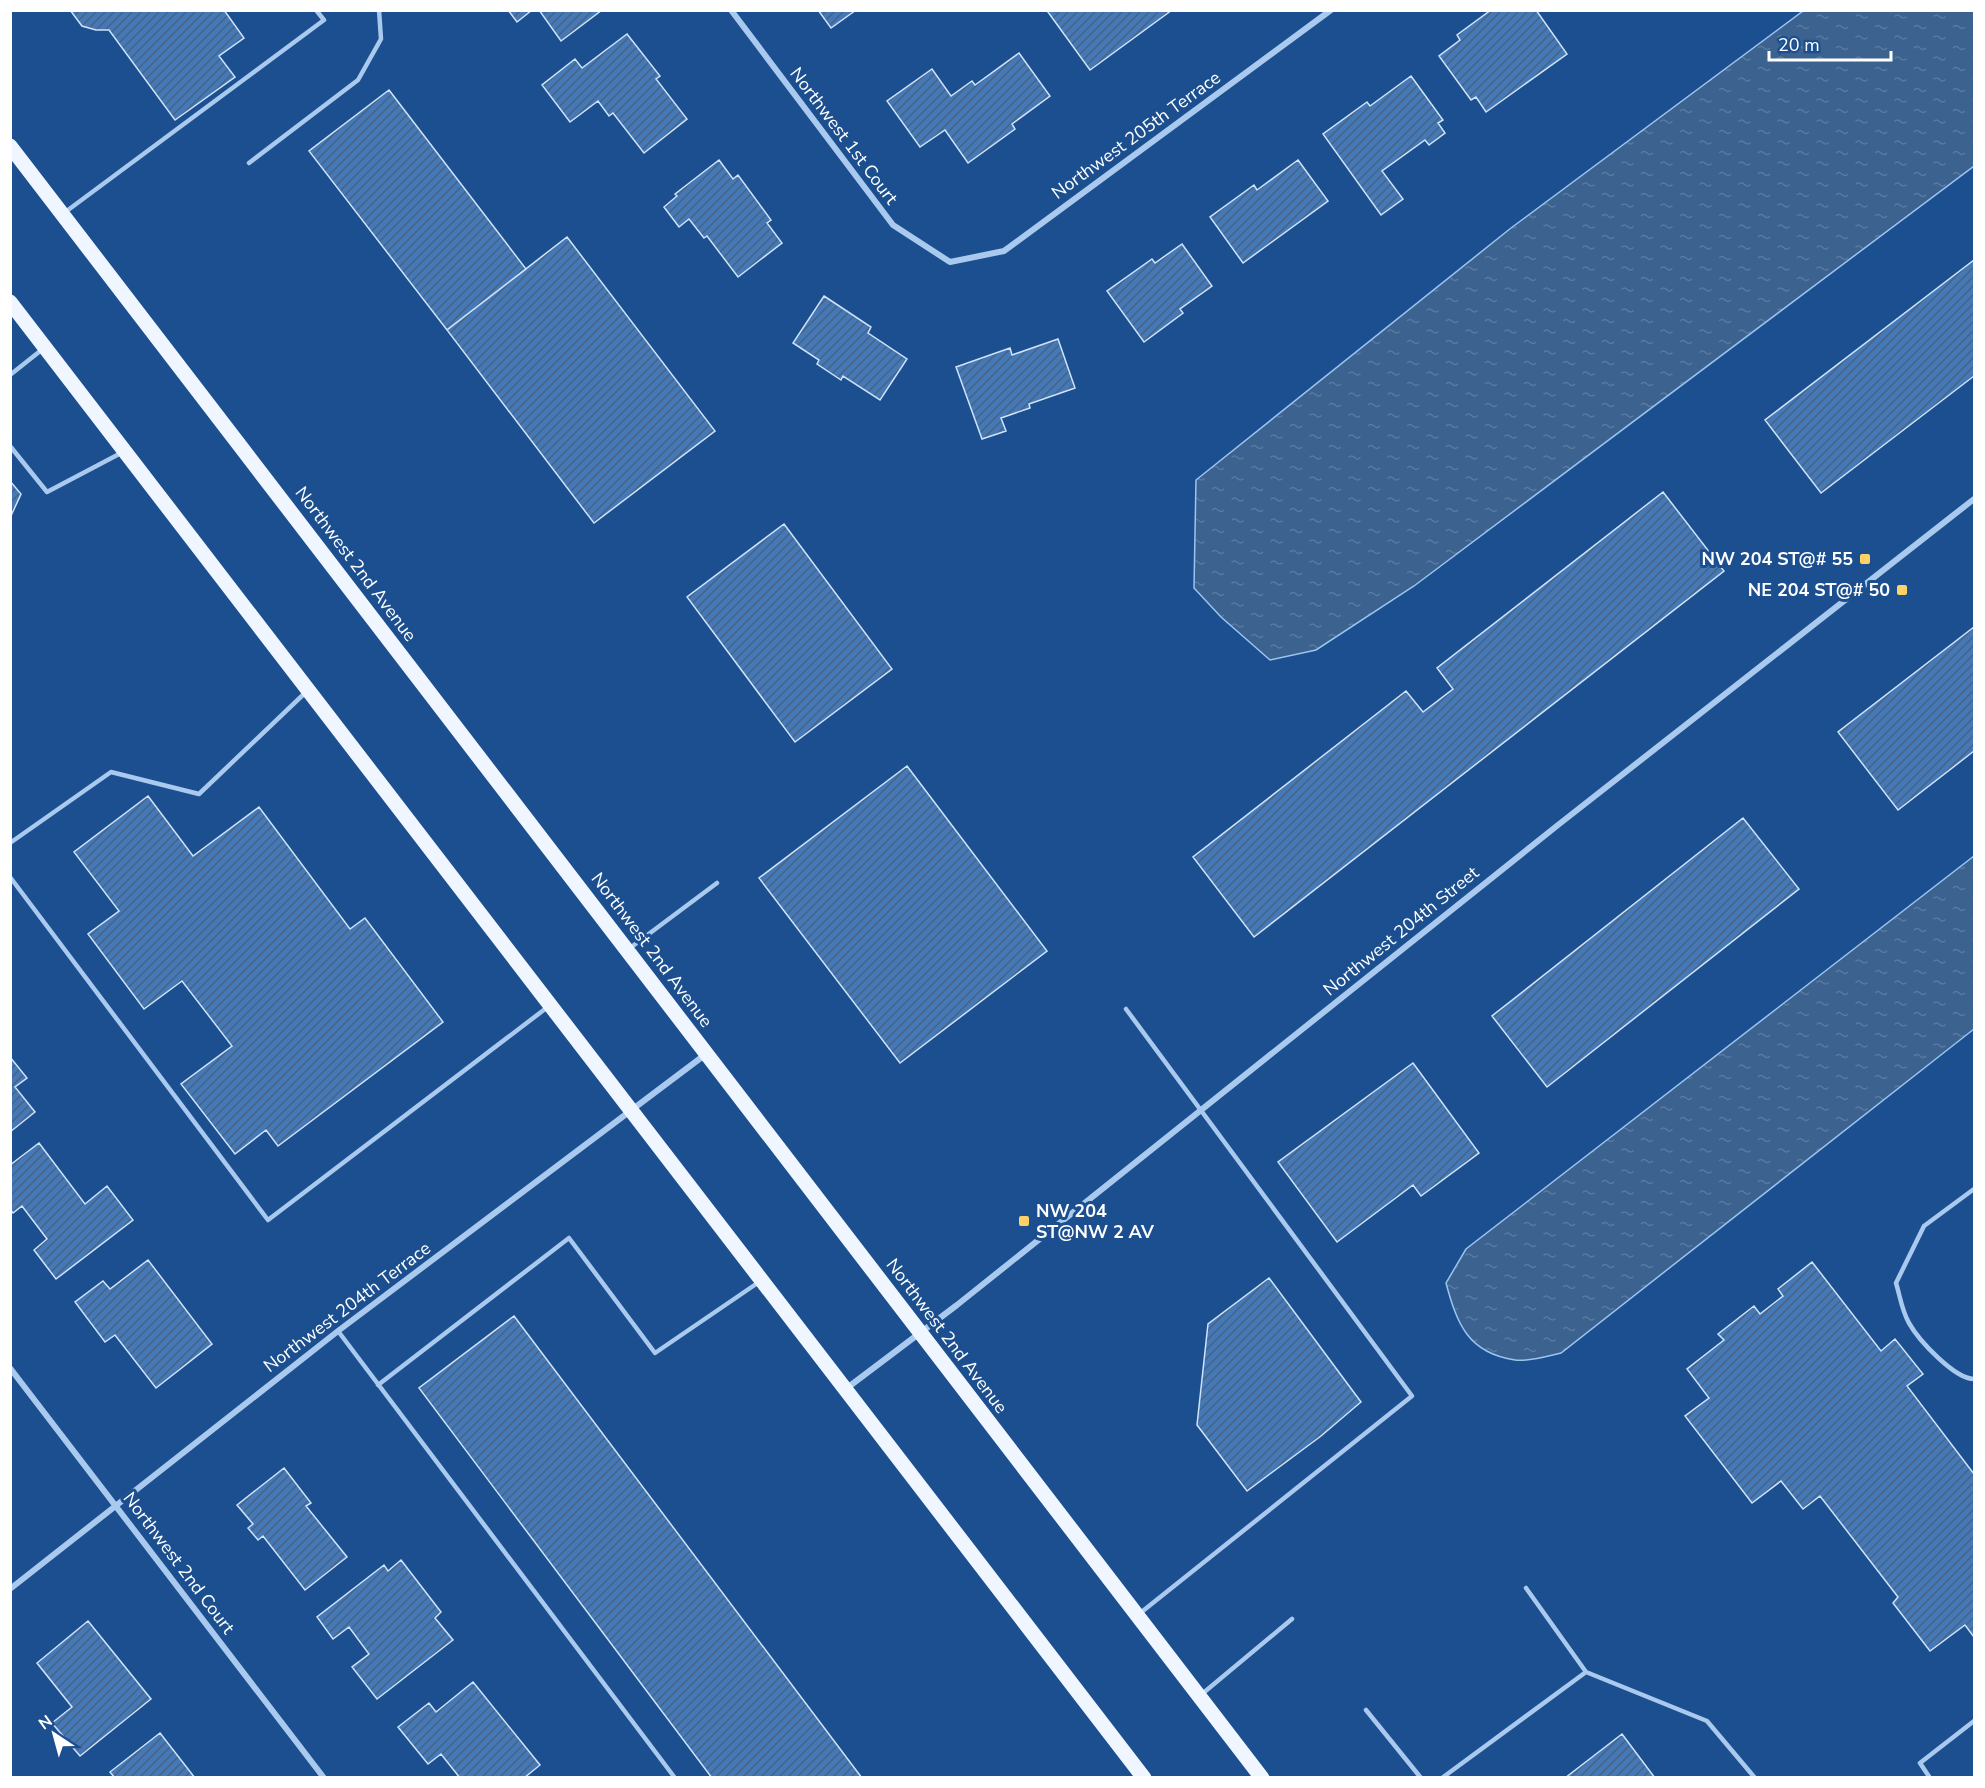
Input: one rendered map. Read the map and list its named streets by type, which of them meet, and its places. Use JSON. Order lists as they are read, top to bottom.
{
  "streets": {
    "main road": ["Northwest 2nd Avenue"],
    "street": [
      "Northwest 205th Terrace",
      "Northwest 1st Court",
      "Northwest 204th Street",
      "Northwest 204th Terrace",
      "Northwest 2nd Court"
    ]
  },
  "crossings": [
    ["Northwest 205th Terrace", "Northwest 1st Court"],
    ["Northwest 2nd Avenue", "Northwest 204th Street"],
    ["Northwest 2nd Avenue", "Northwest 204th Terrace"],
    ["Northwest 204th Terrace", "Northwest 2nd Court"]
  ],
  "places": {
    "transit": ["NW 204 ST@# 55", "NE 204 ST@# 50", "NW 204 ST@NW 2 AV"]
  },
  "scale_bar": "20 m",
  "north": "top left"
}
